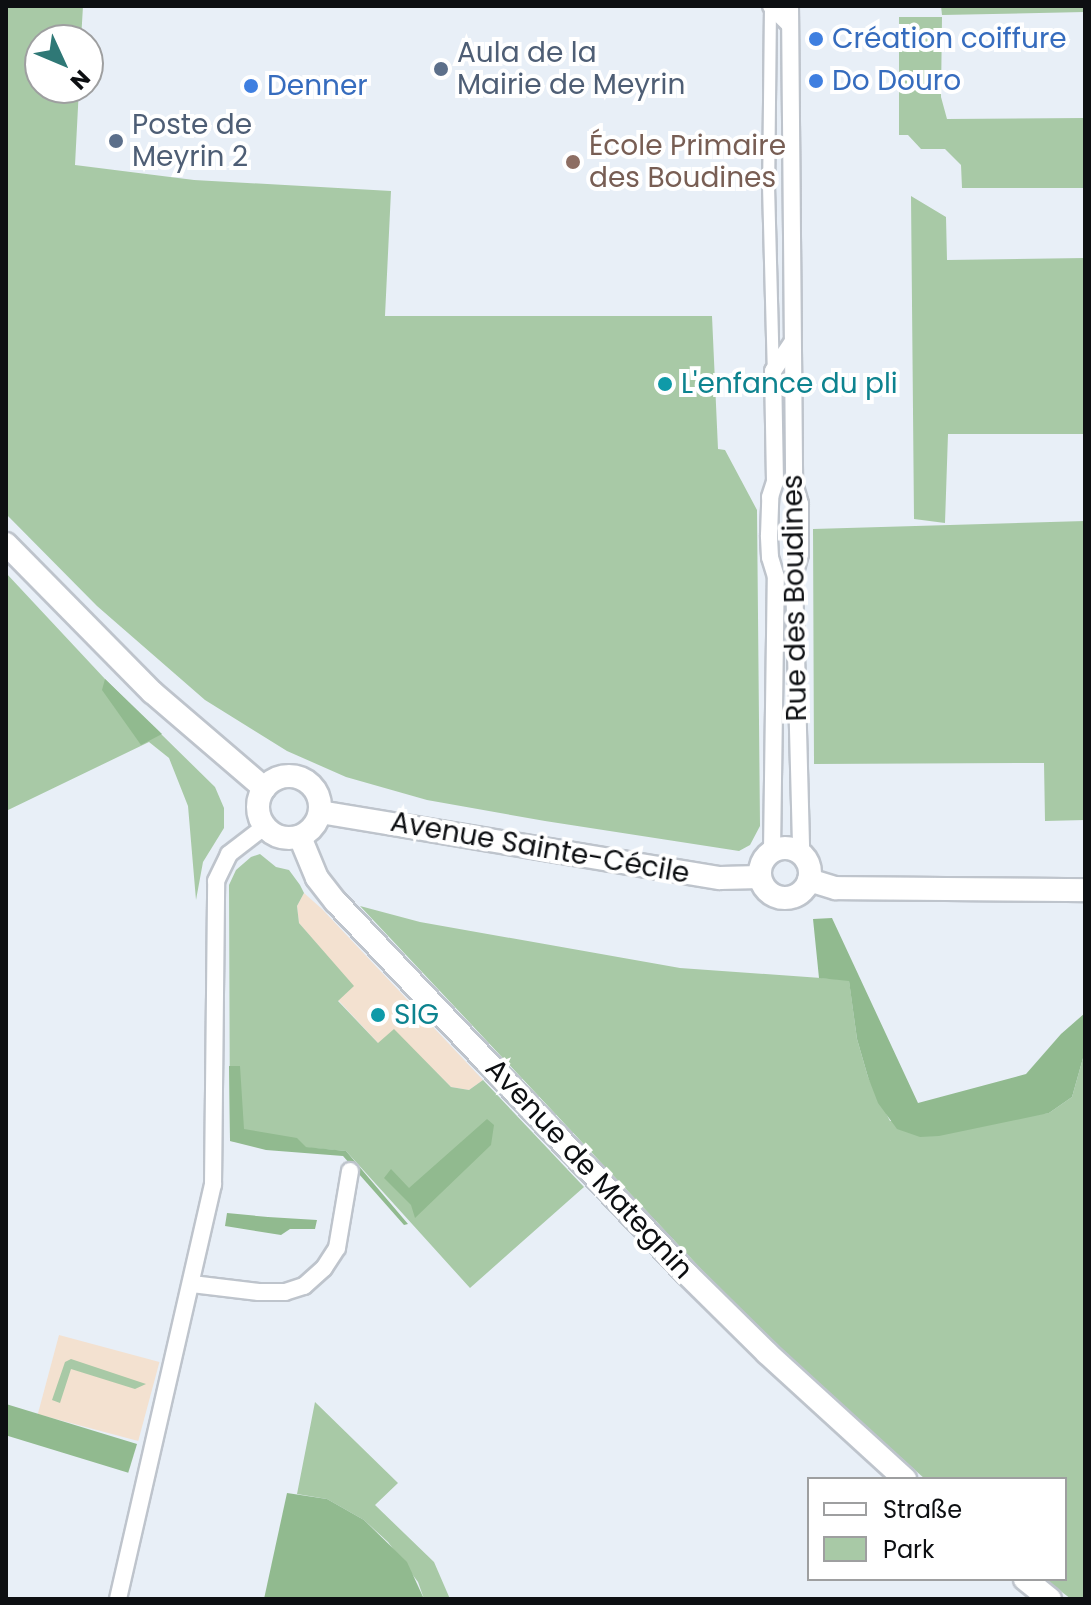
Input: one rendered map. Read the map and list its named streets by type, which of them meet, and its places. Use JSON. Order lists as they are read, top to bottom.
{
  "streets": {
    "main road": ["Avenue Sainte-Cécile", "Avenue de Mategnin"],
    "street": ["Rue des Boudines"]
  },
  "crossings": [
    ["Rue des Boudines", "Avenue Sainte-Cécile"],
    ["Avenue Sainte-Cécile", "Avenue de Mategnin"]
  ],
  "places": [
    "Création coiffure",
    "Aula de la Mairie de Meyrin",
    "Do Douro",
    "Denner",
    "Poste de Meyrin 2",
    "École Primaire des Boudines",
    "L'enfance du pli",
    "SIG"
  ],
  "legend": ["Straße", "Park"],
  "north": "bottom right"
}
